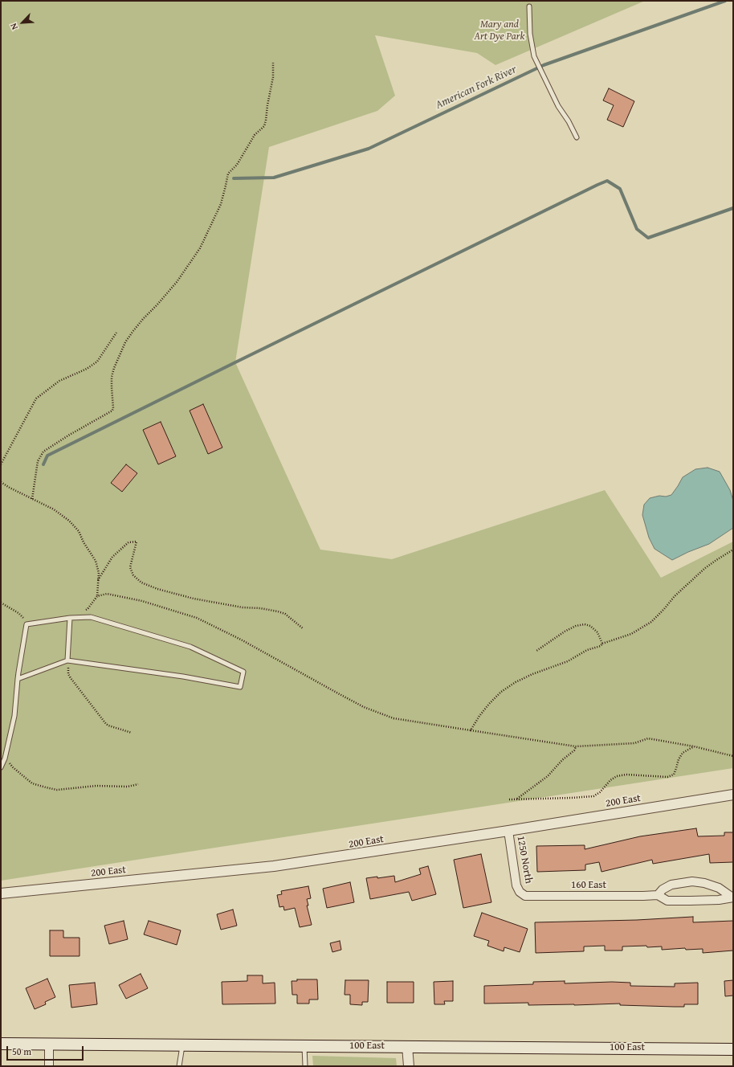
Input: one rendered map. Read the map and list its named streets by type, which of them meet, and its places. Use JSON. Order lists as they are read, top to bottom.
{
  "streets": {
    "main road": ["100 East"],
    "street": ["200 East", "1250 North", "160 East"]
  },
  "crossings": [
    ["200 East", "1250 North"],
    ["1250 North", "160 East"]
  ],
  "water": ["American Fork River"],
  "parks": ["Mary and Art Dye Park"],
  "scale_bar": "50 m",
  "north": "bottom left"
}
